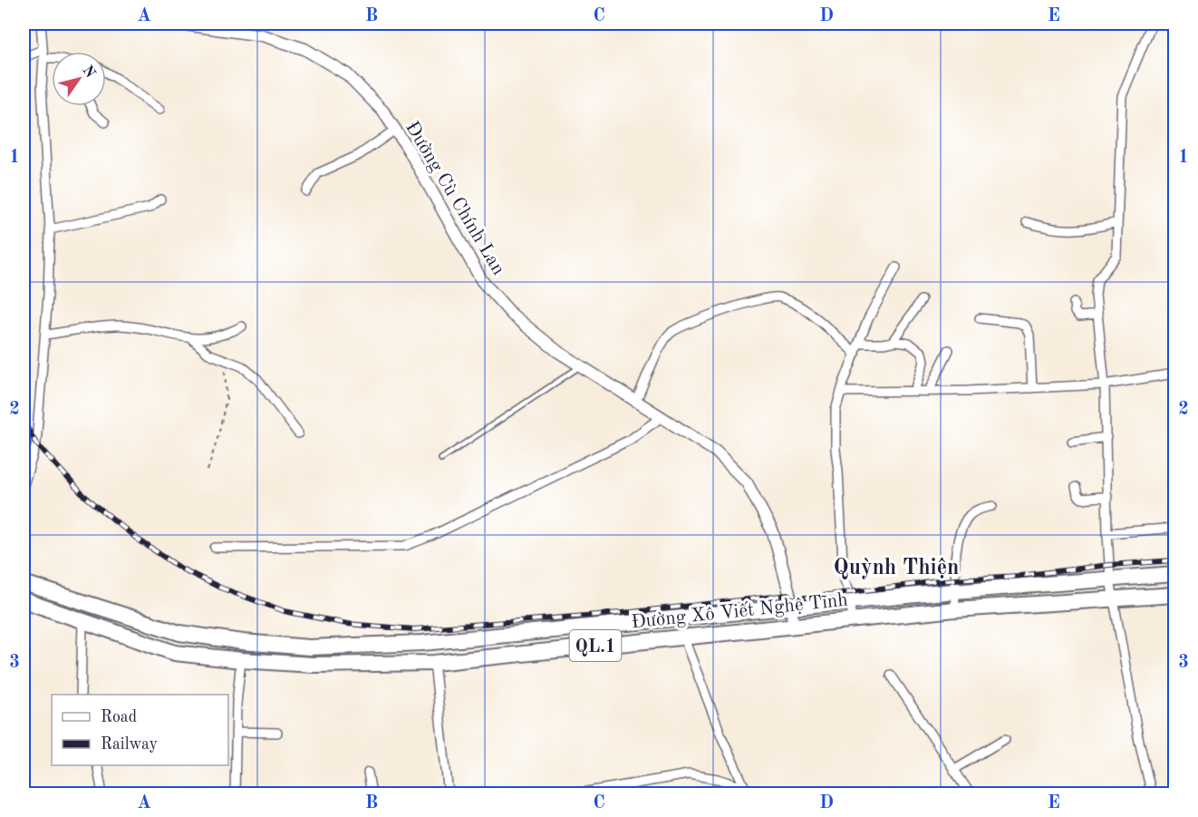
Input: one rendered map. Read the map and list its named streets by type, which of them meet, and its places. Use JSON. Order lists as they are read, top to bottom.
{
  "streets": {
    "highway": ["Đường Xô Viết Nghệ Tĩnh", "QL.1"],
    "street": ["Đường Cù Chính Lan"]
  },
  "crossings": [
    ["Đường Cù Chính Lan", "Đường Xô Viết Nghệ Tĩnh"]
  ],
  "districts": ["Quỳnh Thiện"],
  "legend": ["Road", "Railway"],
  "north": "top right",
  "grid": {
    "columns": [
      "A",
      "B",
      "C",
      "D",
      "E"
    ],
    "rows": ["1", "2", "3"]
  }
}
